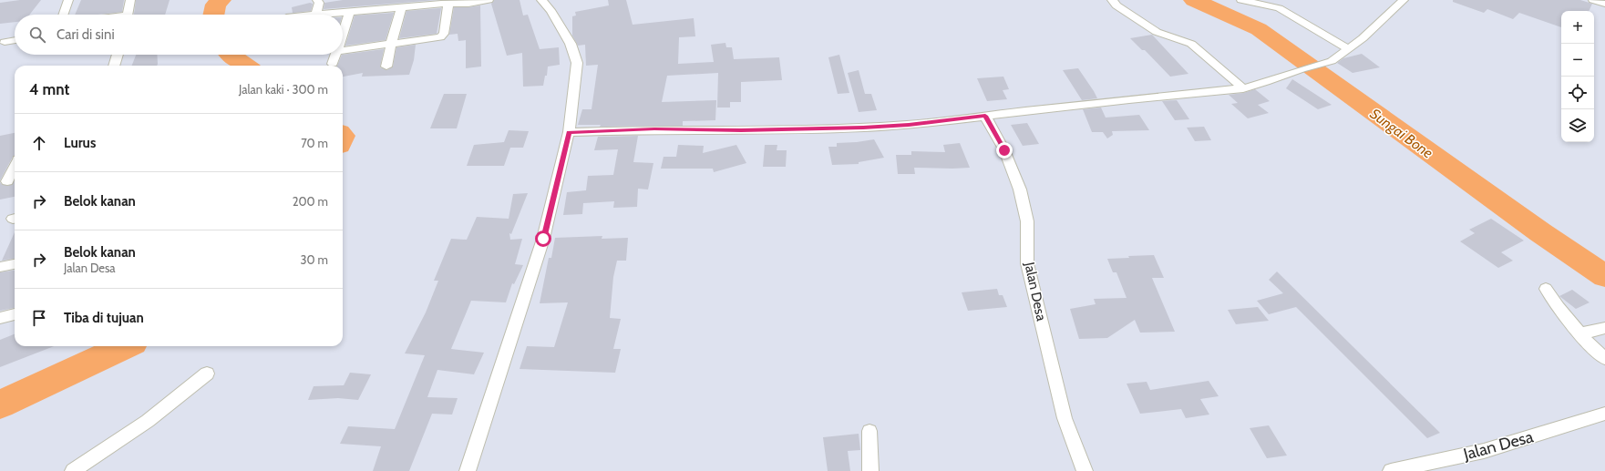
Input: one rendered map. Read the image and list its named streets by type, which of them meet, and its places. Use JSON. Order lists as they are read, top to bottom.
{
  "streets": {
    "street": ["Jalan Desa"]
  },
  "water": ["Sungai Bone"],
  "page": {
    "map_buttons": ["+", "−"],
    "search": "Cari di sini",
    "heading": ["4 mnt", "Jalan kaki · 300 m"],
    "list": [
      ["Lurus", "70 m"],
      ["Belok kanan", "200 m"],
      ["Belok kanan", "Jalan Desa", "30 m"],
      "Tiba di tujuan"
    ]
  }
}
